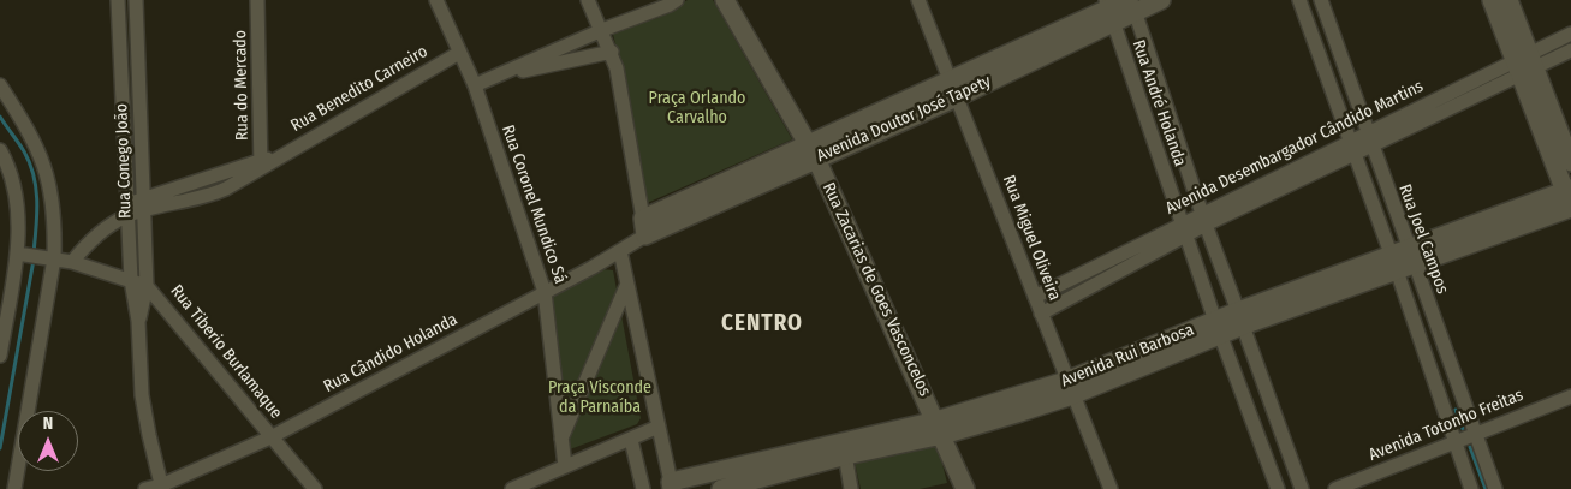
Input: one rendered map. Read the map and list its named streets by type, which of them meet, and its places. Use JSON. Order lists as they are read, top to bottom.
{
  "streets": {
    "main road": ["Avenida Doutor José Tapety", "Rua Zacarias de Goes Vasconcelos", "Avenida Rui Barbosa"],
    "street": [
      "Rua do Mercado",
      "Rua Benedito Carneiro",
      "Rua André Holanda",
      "Avenida Desembargador Cândido Martins",
      "Rua Conego João",
      "Rua Coronel Mundico Sá",
      "Rua Miguel Oliveira",
      "Rua Joel Campos",
      "Rua Tiberio Burlamaque",
      "Rua Cândido Holanda",
      "Avenida Totonho Freitas"
    ]
  },
  "crossings": [
    ["Rua do Mercado", "Rua Benedito Carneiro"],
    ["Rua Benedito Carneiro", "Rua Conego João"],
    ["Rua Benedito Carneiro", "Rua Coronel Mundico Sá"],
    ["Rua Benedito Carneiro", "Rua Tiberio Burlamaque"],
    ["Rua André Holanda", "Avenida Doutor José Tapety"],
    ["Rua André Holanda", "Avenida Desembargador Cândido Martins"],
    ["Rua André Holanda", "Avenida Rui Barbosa"],
    ["Avenida Doutor José Tapety", "Rua Miguel Oliveira"],
    ["Avenida Doutor José Tapety", "Rua Zacarias de Goes Vasconcelos"],
    ["Avenida Doutor José Tapety", "Rua Cândido Holanda"],
    ["Avenida Desembargador Cândido Martins", "Rua Miguel Oliveira"],
    ["Avenida Desembargador Cândido Martins", "Rua Joel Campos"],
    ["Rua Conego João", "Rua Tiberio Burlamaque"],
    ["Rua Conego João", "Rua Cândido Holanda"],
    ["Rua Coronel Mundico Sá", "Rua Cândido Holanda"],
    ["Rua Miguel Oliveira", "Avenida Rui Barbosa"],
    ["Rua Joel Campos", "Avenida Rui Barbosa"],
    ["Rua Joel Campos", "Avenida Totonho Freitas"],
    ["Rua Zacarias de Goes Vasconcelos", "Avenida Rui Barbosa"],
    ["Rua Tiberio Burlamaque", "Rua Cândido Holanda"]
  ],
  "districts": ["CENTRO"],
  "parks": ["Praça Orlando Carvalho", "Praça Visconde da Parnaíba"],
  "north": "top"
}
